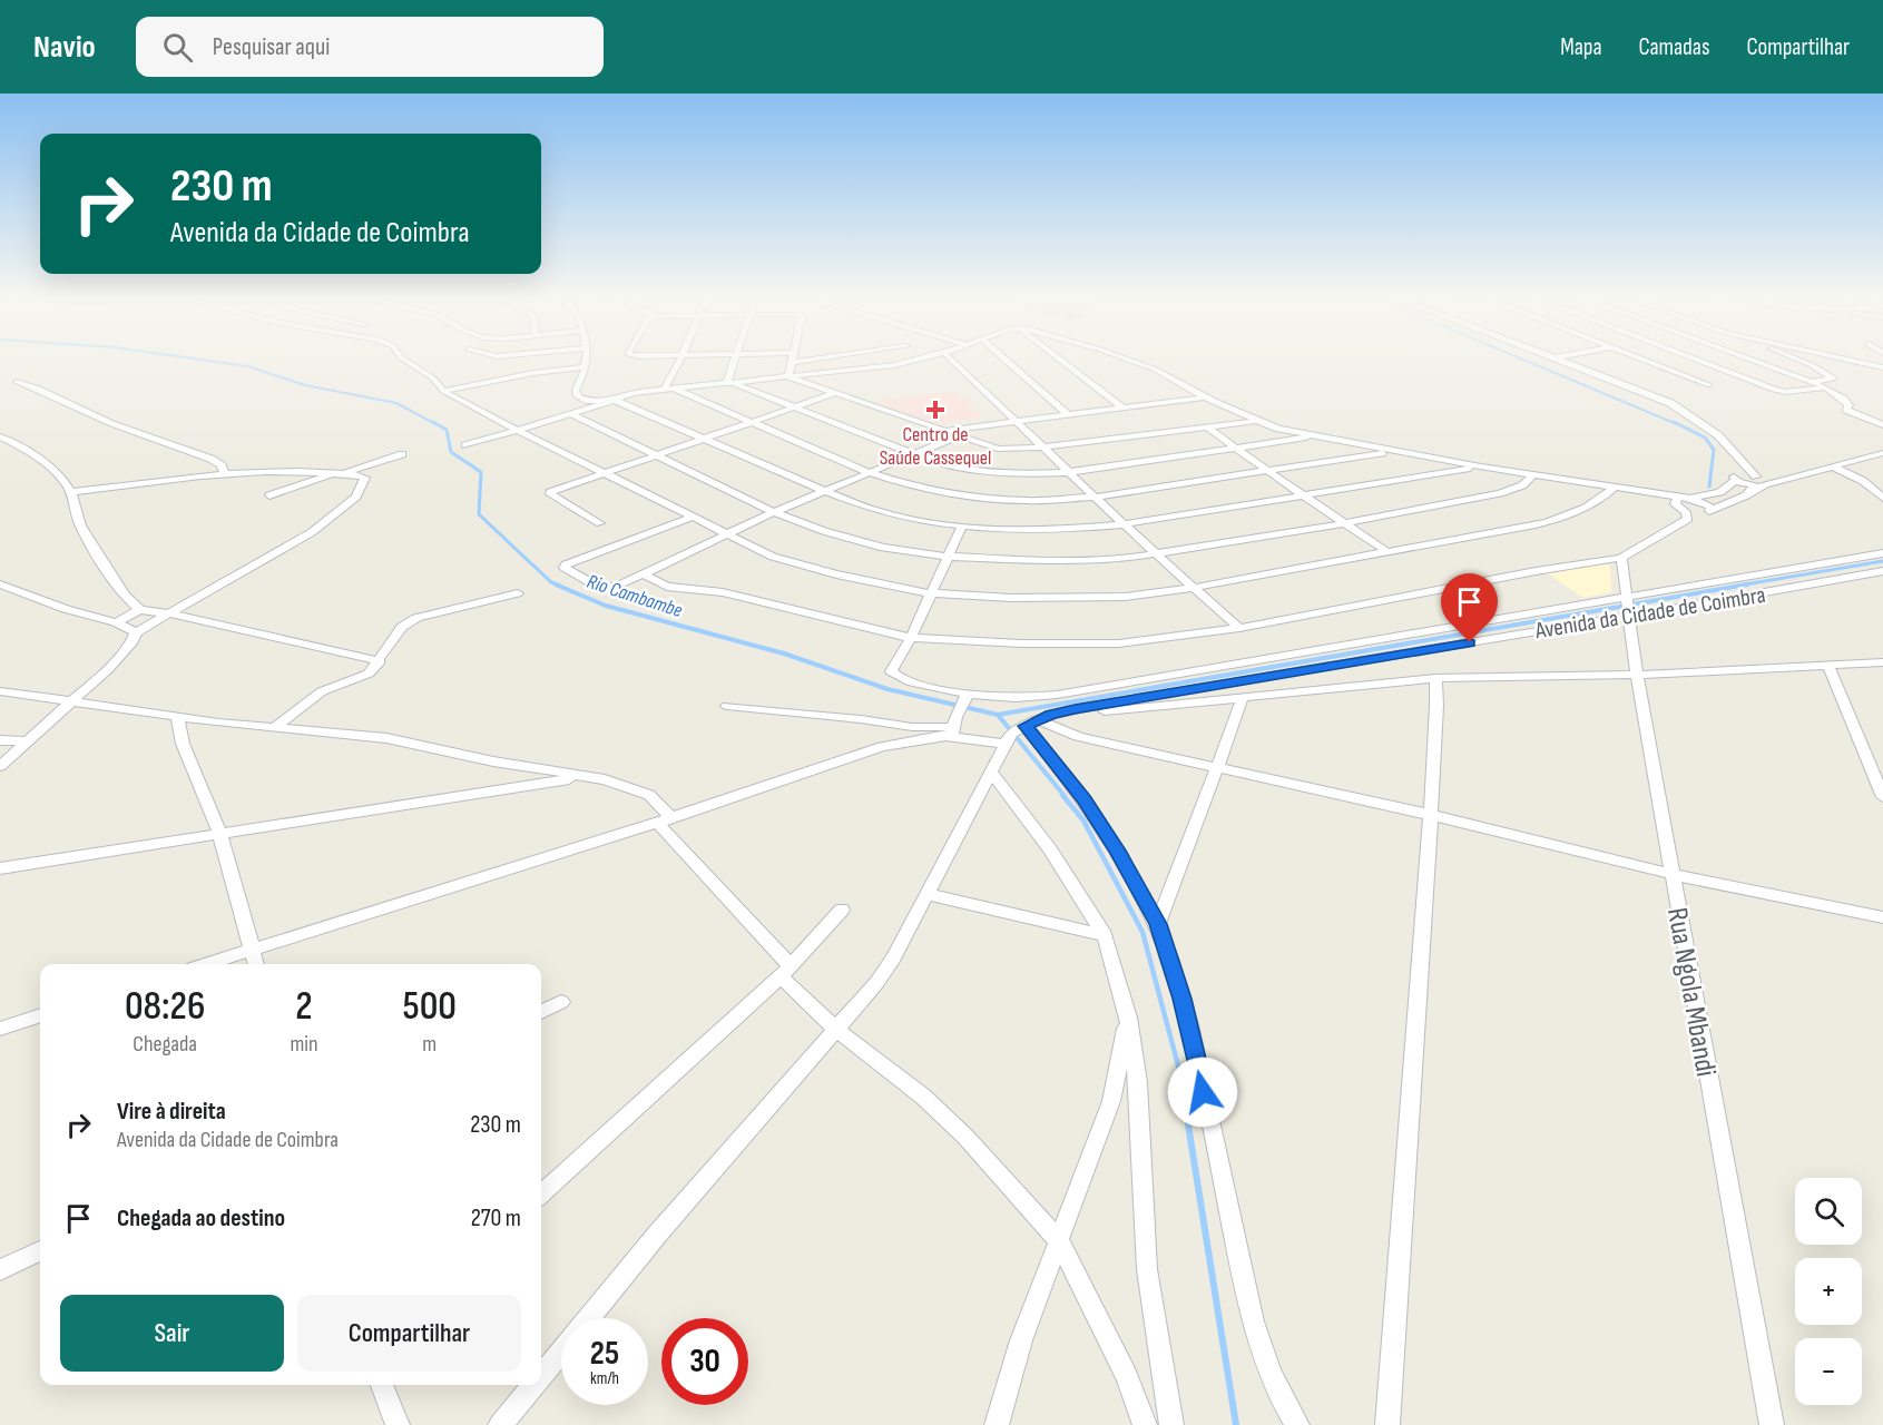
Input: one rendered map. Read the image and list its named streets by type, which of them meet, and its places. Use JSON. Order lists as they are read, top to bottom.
{
  "streets": {
    "street": ["Avenida da Cidade de Coimbra", "Rua Ngola Mbandi"]
  },
  "crossings": [
    ["Avenida da Cidade de Coimbra", "Rua Ngola Mbandi"]
  ],
  "water": ["Rio Cambambe"],
  "places": {
    "health": ["Centro de Saúde Cassequel"]
  },
  "page": {
    "header": "Navio",
    "search": "Pesquisar aqui",
    "nav": ["Mapa", "Camadas", "Compartilhar"],
    "turn": ["230 m", "Avenida da Cidade de Coimbra"],
    "eta": [
      "08:26",
      "Chegada",
      "2",
      "min",
      "500",
      "m"
    ],
    "list": [
      {
        "name": "Vire à direita",
        "note": "Avenida da Cidade de Coimbra",
        "value": "230 m"
      },
      {
        "name": "Chegada ao destino",
        "value": "270 m"
      }
    ],
    "map_buttons": ["+", "−"],
    "buttons": ["Sair", "Compartilhar"],
    "speed": "25 km/h",
    "limit": "30"
  }
}
